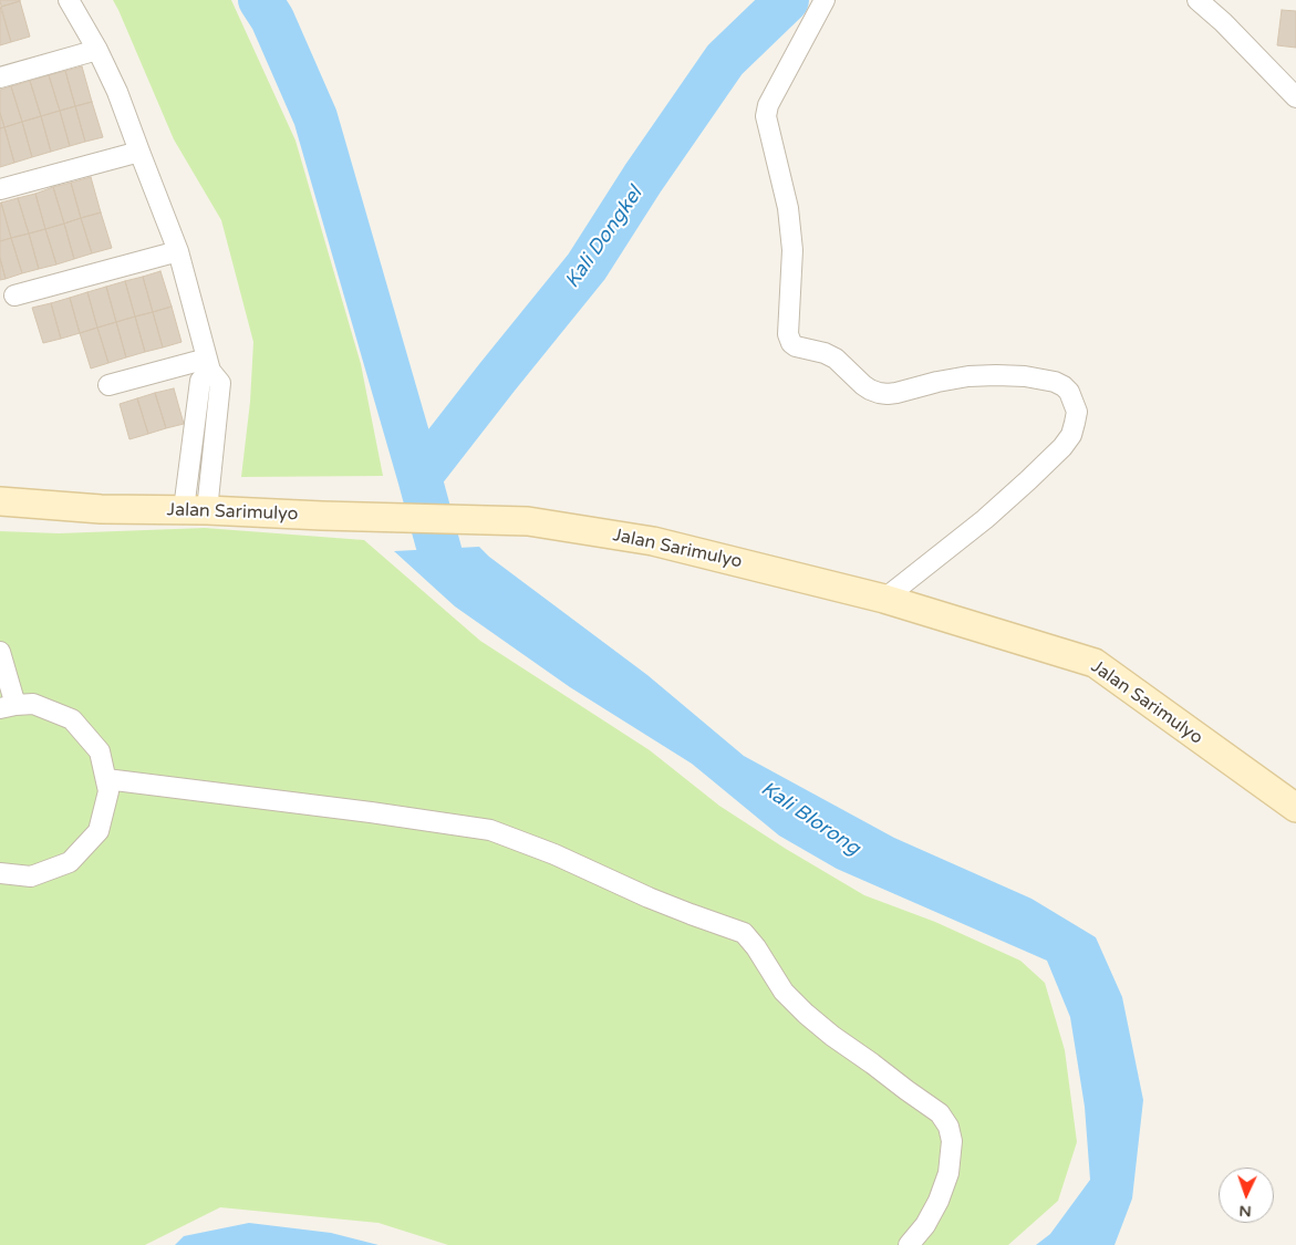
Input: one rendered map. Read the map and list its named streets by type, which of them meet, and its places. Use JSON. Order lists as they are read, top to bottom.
{
  "streets": {
    "street": ["Jalan Sarimulyo"]
  },
  "water": ["Kali Dongkel", "Kali Blorong"],
  "north": "bottom"
}
